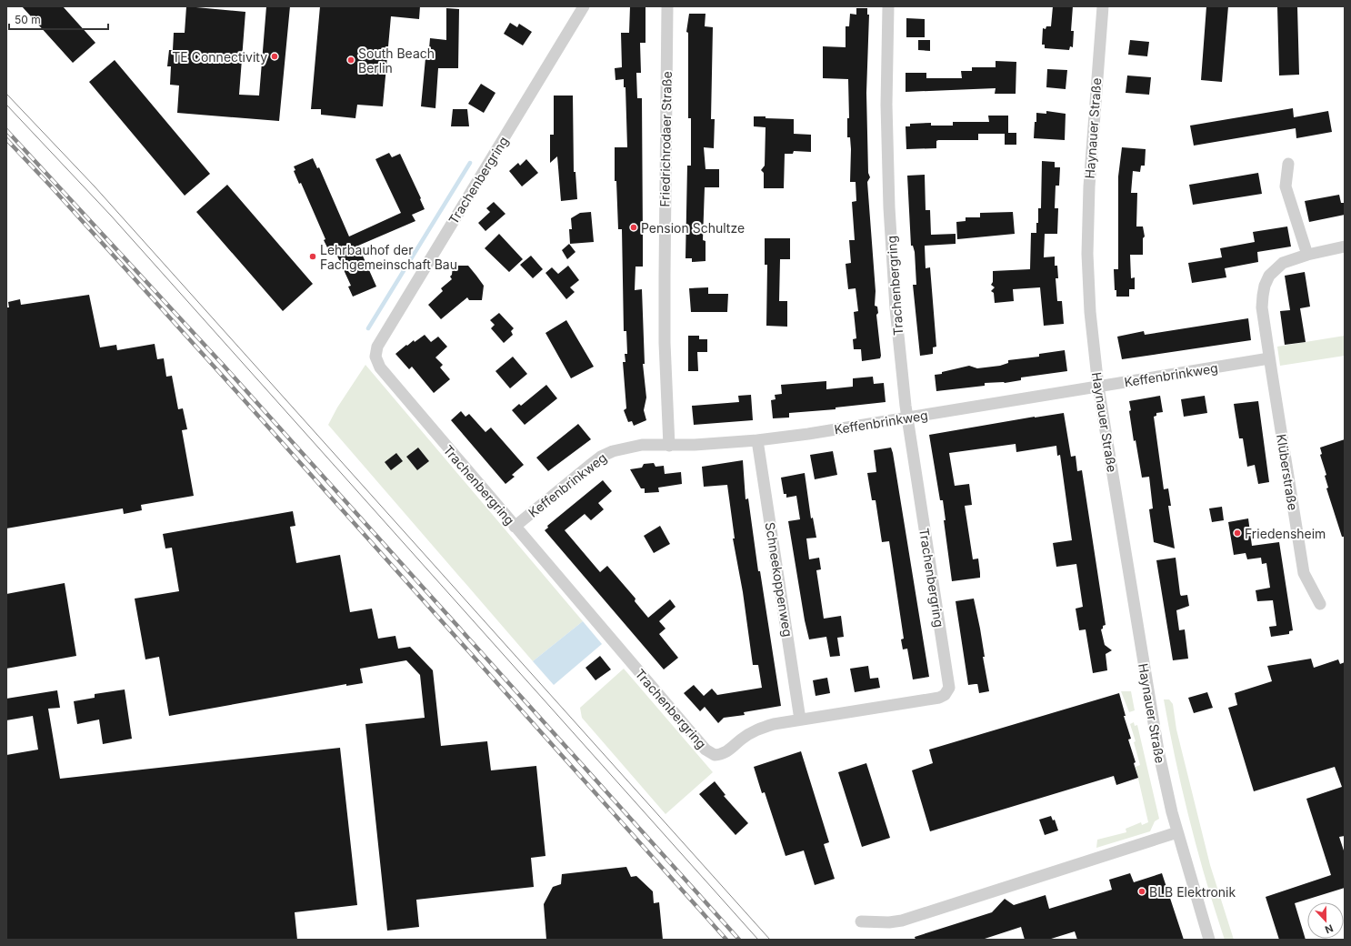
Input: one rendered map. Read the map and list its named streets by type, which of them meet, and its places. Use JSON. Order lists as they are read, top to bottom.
{
  "streets": {
    "street": [
      "Haynauer Straße",
      "Friedrichrodaer Straße",
      "Trachenbergring",
      "Keffenbrinkweg",
      "Klüberstraße",
      "Schneekoppenweg"
    ]
  },
  "crossings": [
    ["Haynauer Straße", "Keffenbrinkweg"],
    ["Friedrichrodaer Straße", "Keffenbrinkweg"],
    ["Trachenbergring", "Keffenbrinkweg"],
    ["Trachenbergring", "Schneekoppenweg"],
    ["Keffenbrinkweg", "Klüberstraße"],
    ["Keffenbrinkweg", "Schneekoppenweg"]
  ],
  "places": [
    "TE Connectivity",
    "South Beach Berlin",
    "Pension Schultze",
    "Lehrbauhof der Fachgemeinschaft Bau",
    "Friedensheim",
    "BLB Elektronik"
  ],
  "scale_bar": "50 m",
  "north": "bottom"
}
